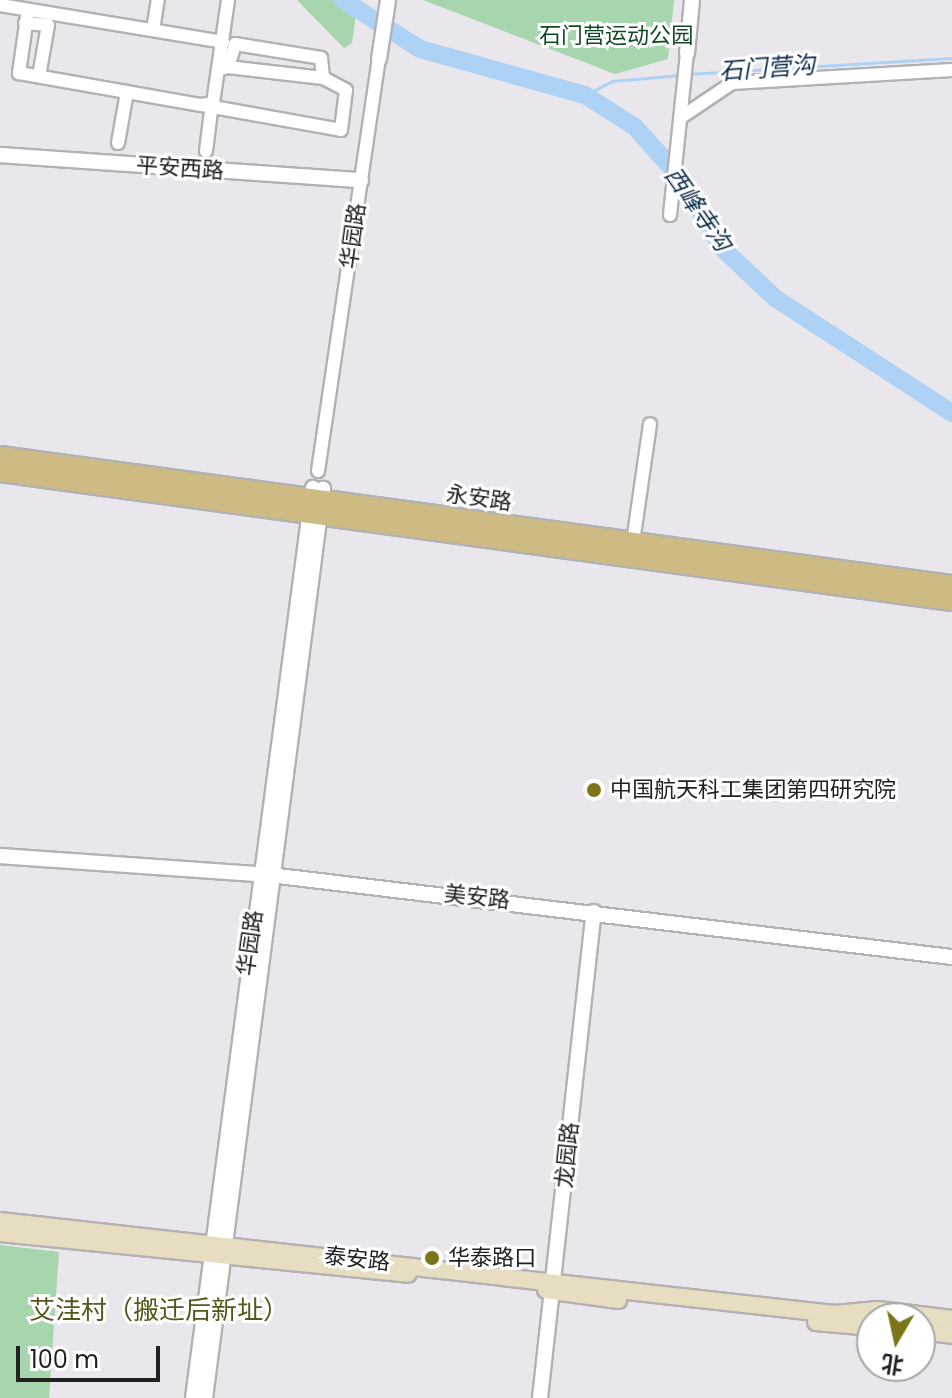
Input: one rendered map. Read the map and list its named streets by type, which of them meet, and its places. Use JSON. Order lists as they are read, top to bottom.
{
  "streets": {
    "main road": ["永安路", "泰安路"],
    "street": [
      "平安西路",
      "华园路",
      "美安路",
      "龙园路"
    ]
  },
  "crossings": [
    ["平安西路", "华园路"],
    ["华园路", "永安路"],
    ["华园路", "美安路"],
    ["华园路", "泰安路"],
    ["美安路", "龙园路"],
    ["龙园路", "泰安路"]
  ],
  "districts": ["艾洼村（搬迁后新址）"],
  "water": ["石门营沟", "西峰寺沟"],
  "parks": ["石门营运动公园"],
  "places": ["中国航天科工集团第四研究院", "华泰路口"],
  "scale_bar": "100 m",
  "north": "bottom"
}
